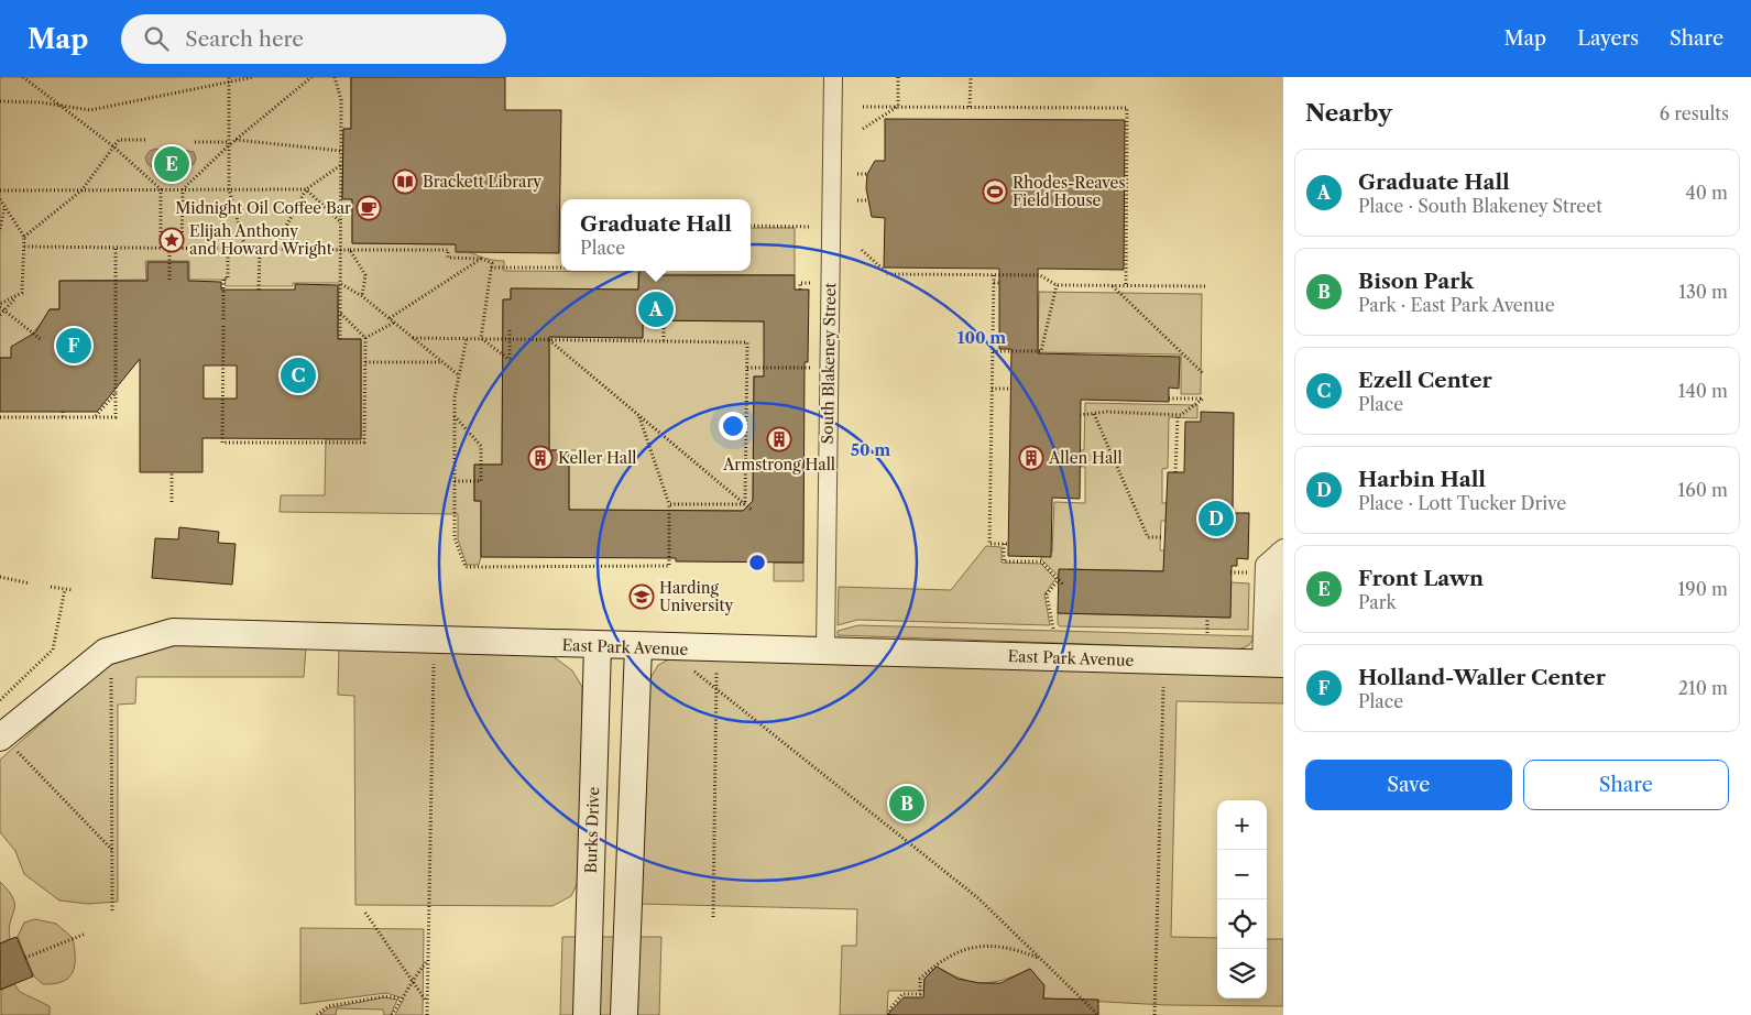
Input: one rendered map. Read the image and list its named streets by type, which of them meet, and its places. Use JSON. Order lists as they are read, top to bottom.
{
  "streets": {
    "street": ["South Blakeney Street", "East Park Avenue", "Burks Drive"]
  },
  "crossings": [
    ["South Blakeney Street", "East Park Avenue"],
    ["East Park Avenue", "Burks Drive"]
  ],
  "places": {
    "library": ["Brackett Library"],
    "sports": ["Rhodes-Reaves Field House"],
    "cafe": ["Midnight Oil Coffee Bar"],
    "place": ["Elijah Anthony and Howard Wright"],
    "building": ["Armstrong Hall", "Keller Hall", "Allen Hall"],
    "school or university": ["Harding University"]
  },
  "page": {
    "header": "Map",
    "search": "Search here",
    "nav": ["Map", "Layers", "Share"],
    "heading": ["Nearby", "6 results"],
    "pins": [
      "E",
      "A",
      "F",
      "C",
      "D",
      "B"
    ],
    "list": [
      {
        "mark": "A",
        "name": "Graduate Hall",
        "note": "Place · South Blakeney Street",
        "value": "40 m"
      },
      {
        "mark": "B",
        "name": "Bison Park",
        "note": "Park · East Park Avenue",
        "value": "130 m"
      },
      {
        "mark": "C",
        "name": "Ezell Center",
        "note": "Place",
        "value": "140 m"
      },
      {
        "mark": "D",
        "name": "Harbin Hall",
        "note": "Place · Lott Tucker Drive",
        "value": "160 m"
      },
      {
        "mark": "E",
        "name": "Front Lawn",
        "note": "Park",
        "value": "190 m"
      },
      {
        "mark": "F",
        "name": "Holland-Waller Center",
        "note": "Place",
        "value": "210 m"
      }
    ],
    "popup": ["Graduate Hall", "Place"],
    "buttons": ["Save", "Share"],
    "map_buttons": ["+", "−"]
  },
  "rings": ["100 m", "50 m"]
}
